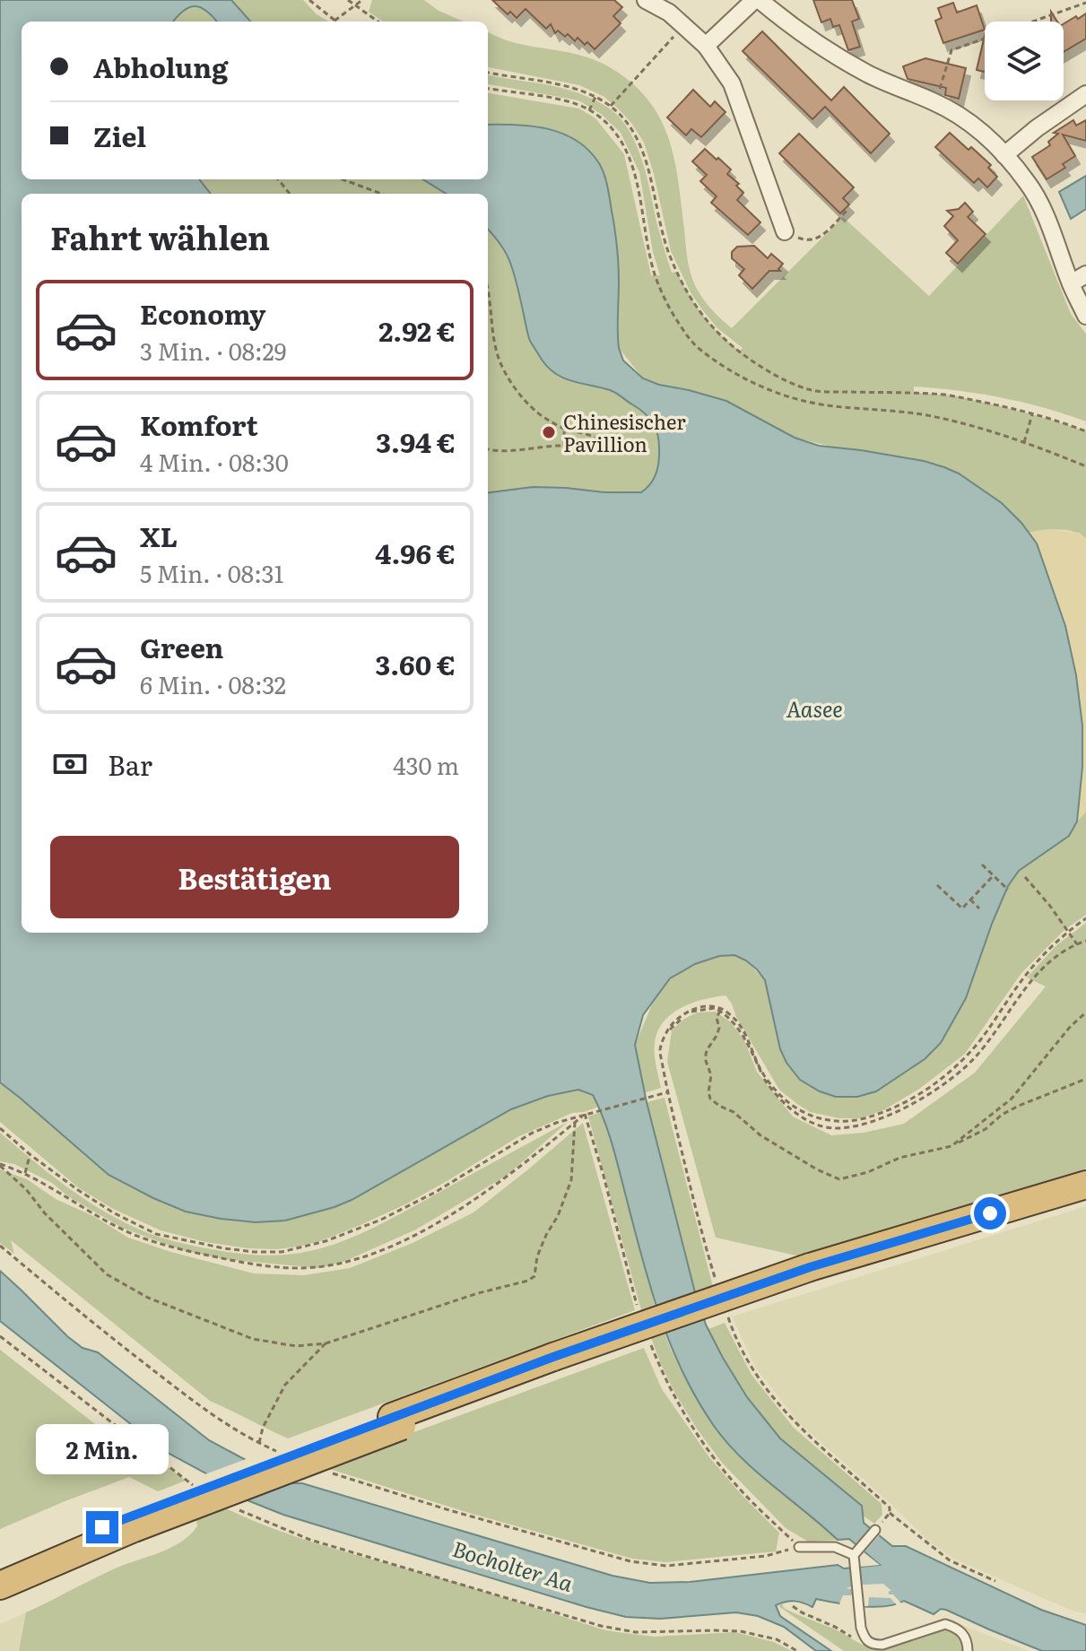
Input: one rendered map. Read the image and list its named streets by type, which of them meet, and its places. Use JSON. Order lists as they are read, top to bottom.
{
  "water": ["Aasee", "Bocholter Aa"],
  "places": ["Chinesischer Pavillion"],
  "page": {
    "banner": ["Abholung", "Ziel"],
    "heading": "Fahrt wählen",
    "list": [
      {
        "name": "Economy",
        "note": "3 Min. · 08:29",
        "value": "2.92 €"
      },
      {
        "name": "Komfort",
        "note": "4 Min. · 08:30",
        "value": "3.94 €"
      },
      {
        "name": "XL",
        "note": "5 Min. · 08:31",
        "value": "4.96 €"
      },
      {
        "name": "Green",
        "note": "6 Min. · 08:32",
        "value": "3.60 €"
      }
    ],
    "pay": ["Bar", "430 m"],
    "buttons": "Bestätigen",
    "bubble": "2 Min."
  }
}
